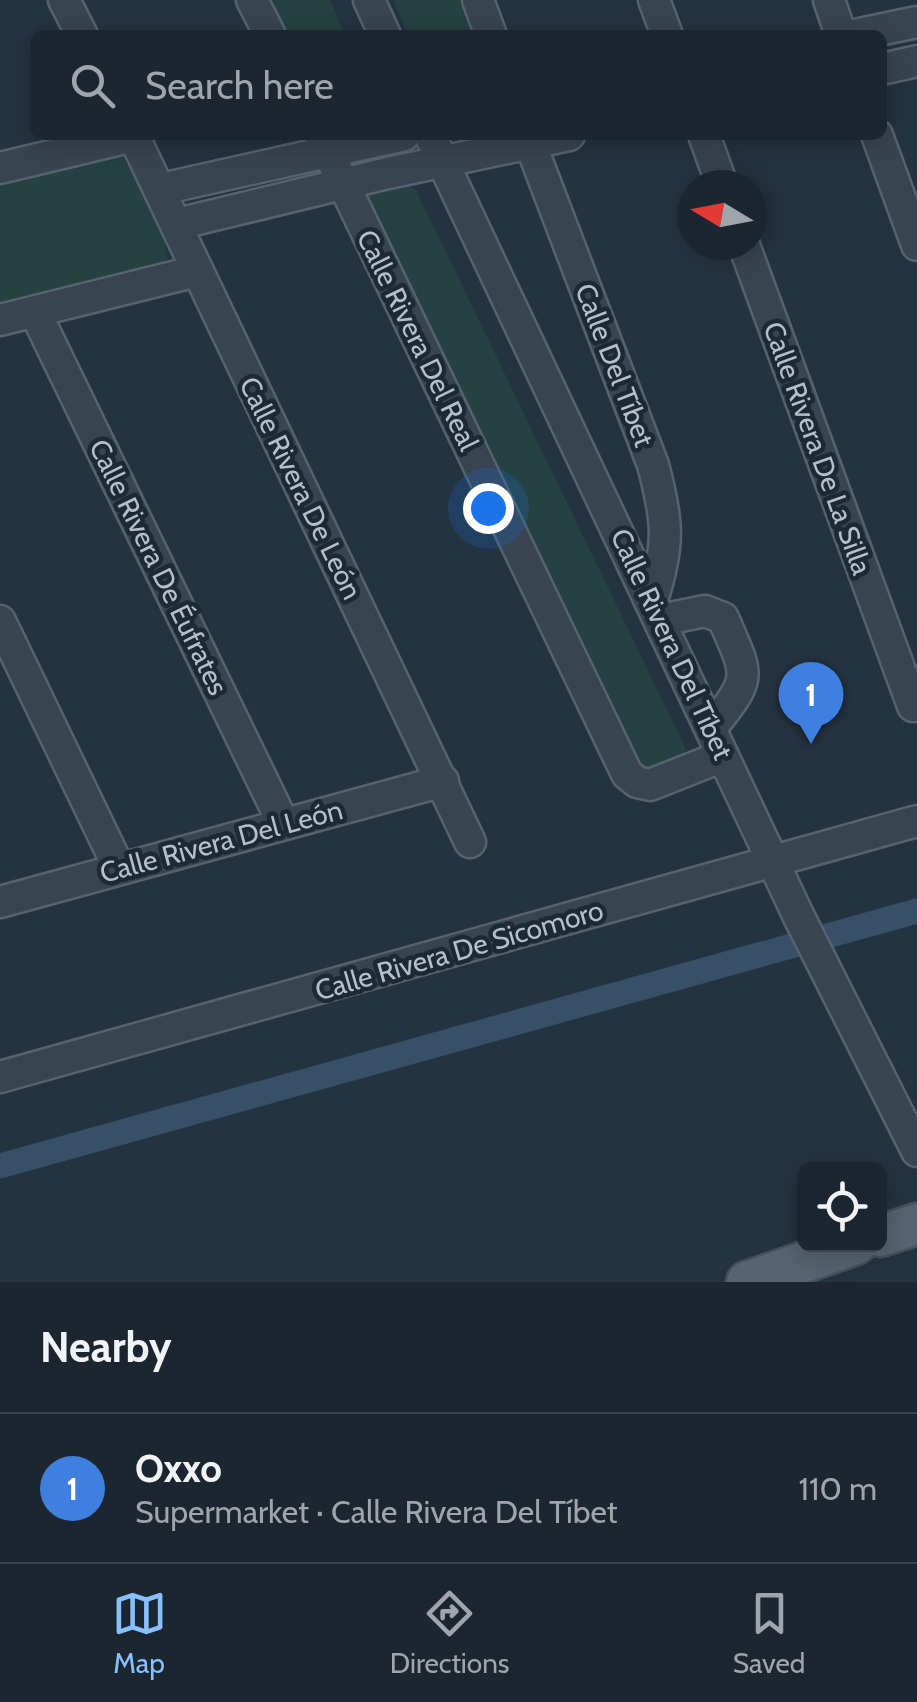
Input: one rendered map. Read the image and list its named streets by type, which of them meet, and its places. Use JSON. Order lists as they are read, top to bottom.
{
  "streets": {
    "street": [
      "Calle Rivera Del Real",
      "Calle Del Tíbet",
      "Calle Rivera De La Silla",
      "Calle Rivera De León",
      "Calle Rivera De Éufrates",
      "Calle Rivera Del Tíbet",
      "Calle Rivera Del León",
      "Calle Rivera De Sicomoro"
    ]
  },
  "crossings": [
    ["Calle Rivera Del Real", "Calle Rivera Del Tíbet"],
    ["Calle Del Tíbet", "Calle Rivera Del Tíbet"],
    ["Calle Rivera De León", "Calle Rivera Del León"],
    ["Calle Rivera De Éufrates", "Calle Rivera Del León"],
    ["Calle Rivera Del Tíbet", "Calle Rivera De Sicomoro"]
  ],
  "north": "left",
  "page": {
    "search": "Search here",
    "pins": "1",
    "heading": "Nearby",
    "list": [
      {
        "mark": "1",
        "name": "Oxxo",
        "note": "Supermarket · Calle Rivera Del Tíbet",
        "value": "110 m"
      }
    ],
    "nav": ["Map", "Directions", "Saved"]
  }
}
